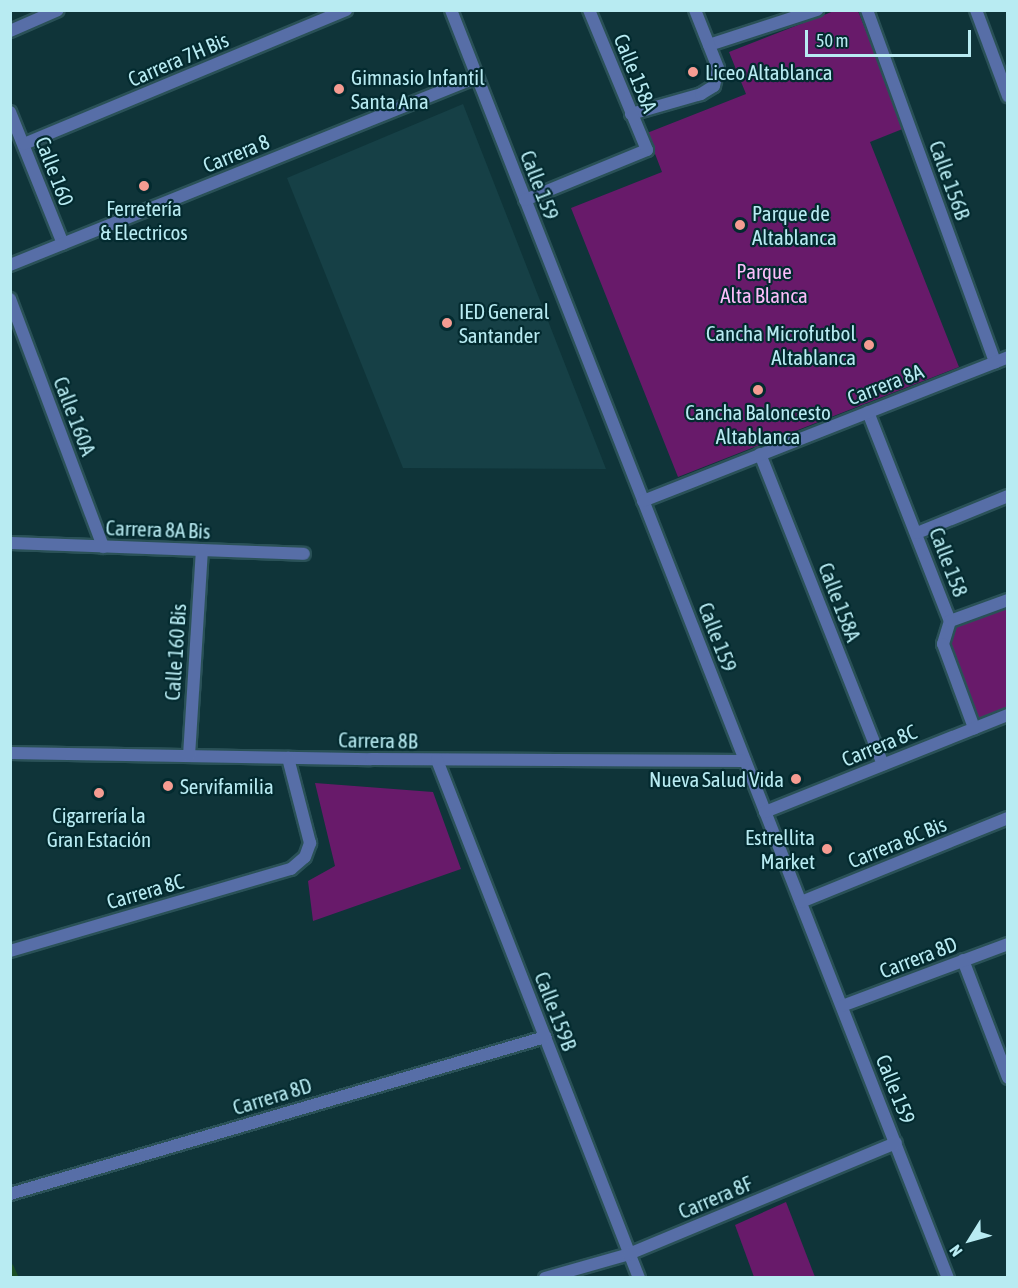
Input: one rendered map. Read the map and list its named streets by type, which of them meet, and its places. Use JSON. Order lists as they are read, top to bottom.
{
  "streets": {
    "street": [
      "Carrera 7H Bis",
      "Calle 158A",
      "Carrera 8",
      "Calle 160",
      "Calle 156B",
      "Calle 159",
      "Carrera 8A",
      "Calle 160A",
      "Carrera 8A Bis",
      "Calle 158",
      "Calle 160 Bis",
      "Carrera 8B",
      "Carrera 8C",
      "Carrera 8C Bis",
      "Carrera 8D",
      "Calle 159B",
      "Carrera 8F"
    ]
  },
  "crossings": [
    ["Carrera 7H Bis", "Calle 160"],
    ["Calle 158A", "Calle 159"],
    ["Calle 158A", "Carrera 8A"],
    ["Calle 158A", "Carrera 8C"],
    ["Carrera 8", "Calle 160"],
    ["Carrera 8", "Calle 159"],
    ["Calle 156B", "Carrera 8A"],
    ["Calle 159", "Carrera 8A"],
    ["Calle 159", "Carrera 8B"],
    ["Calle 159", "Carrera 8C"],
    ["Calle 159", "Carrera 8C Bis"],
    ["Calle 159", "Carrera 8D"],
    ["Calle 159", "Carrera 8F"],
    ["Carrera 8A", "Calle 158"],
    ["Calle 160A", "Carrera 8A Bis"],
    ["Carrera 8A Bis", "Calle 160 Bis"],
    ["Calle 158", "Carrera 8C"],
    ["Calle 160 Bis", "Carrera 8B"],
    ["Carrera 8B", "Carrera 8C"],
    ["Carrera 8B", "Calle 159B"],
    ["Carrera 8D", "Calle 159B"],
    ["Calle 159B", "Carrera 8F"]
  ],
  "parks": ["Parque Alta Blanca"],
  "places": [
    "Liceo Altablanca",
    "Gimnasio Infantil Santa Ana",
    "Ferretería & Electricos",
    "Parque de Altablanca",
    "IED General Santander",
    "Cancha Microfutbol Altablanca",
    "Cancha Baloncesto Altablanca",
    "Nueva Salud Vida",
    "Servifamilia",
    "Cigarrería la Gran Estación",
    "Estrellita Market"
  ],
  "scale_bar": "50 m",
  "north": "bottom left"
}
